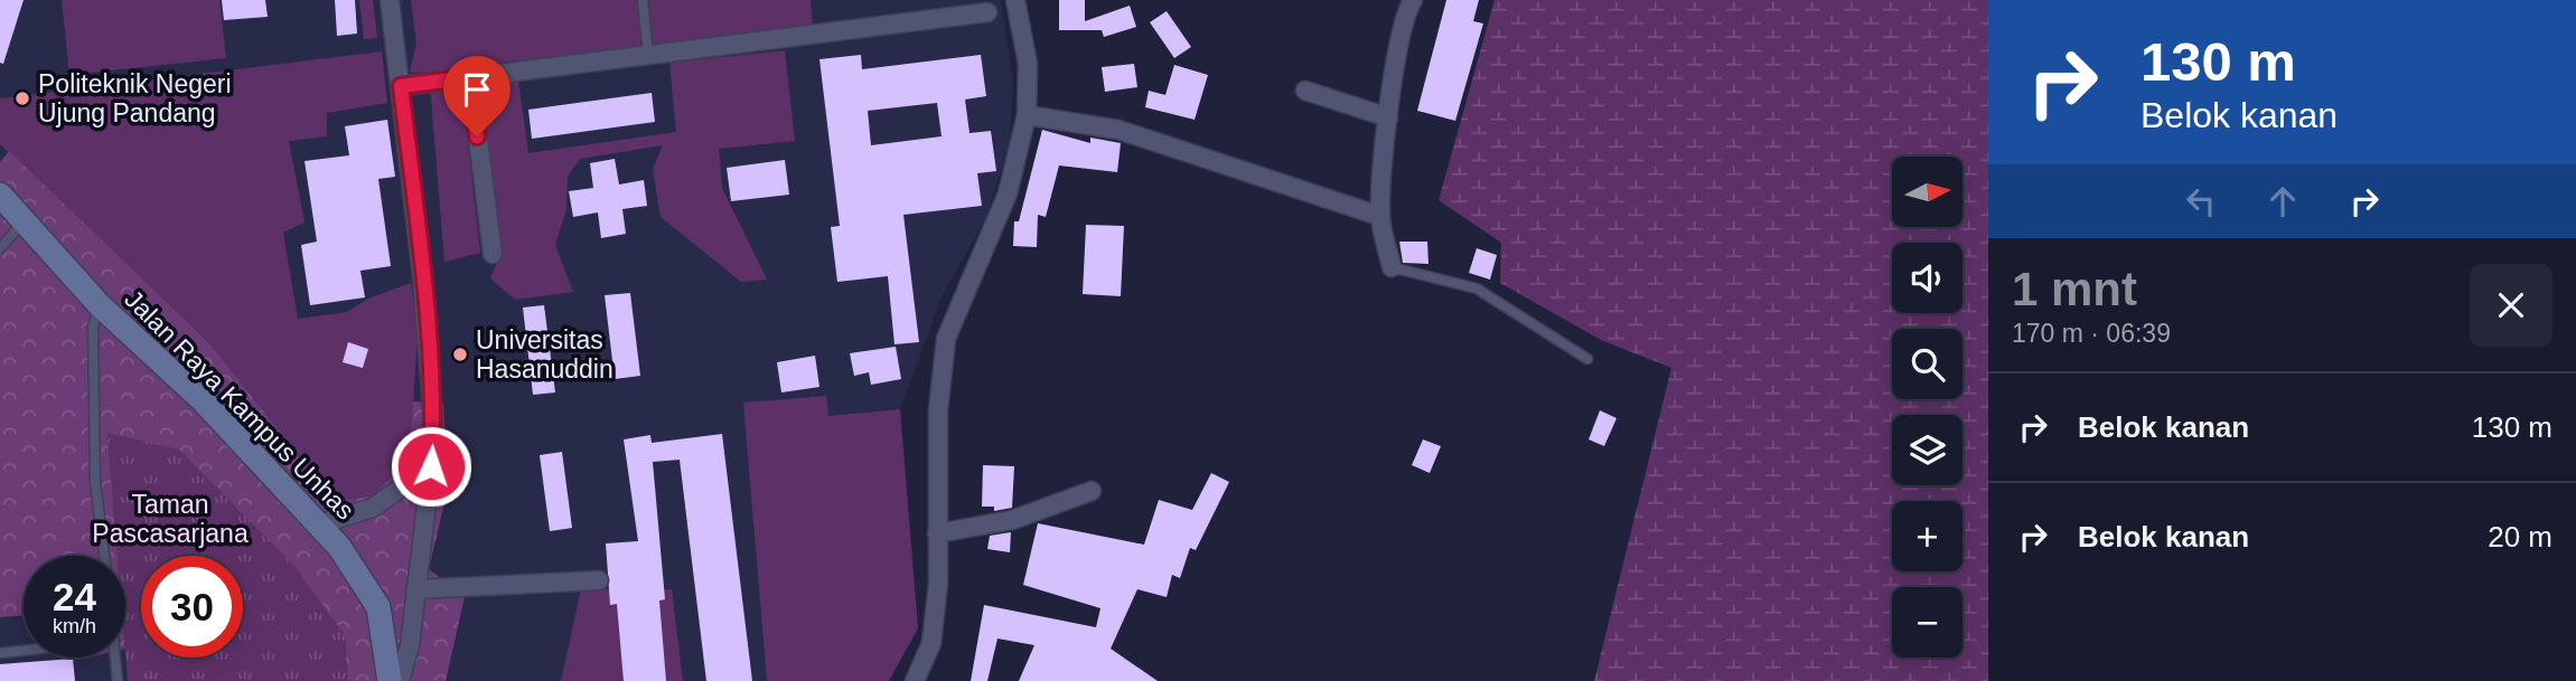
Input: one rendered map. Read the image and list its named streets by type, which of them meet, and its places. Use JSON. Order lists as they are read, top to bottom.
{
  "streets": {
    "street": ["Jalan Raya Kampus Unhas"]
  },
  "parks": ["Taman Pascasarjana"],
  "places": ["Politeknik Negeri Ujung Pandang", "Universitas Hasanuddin"],
  "north": "right",
  "page": {
    "turn": ["130 m", "Belok kanan"],
    "map_buttons": ["+", "−"],
    "heading": ["1 mnt", "170 m · 06:39"],
    "list": [
      {
        "name": "Belok kanan",
        "value": "130 m"
      },
      {
        "name": "Belok kanan",
        "value": "20 m"
      }
    ],
    "speed": "24 km/h",
    "limit": "30"
  }
}
